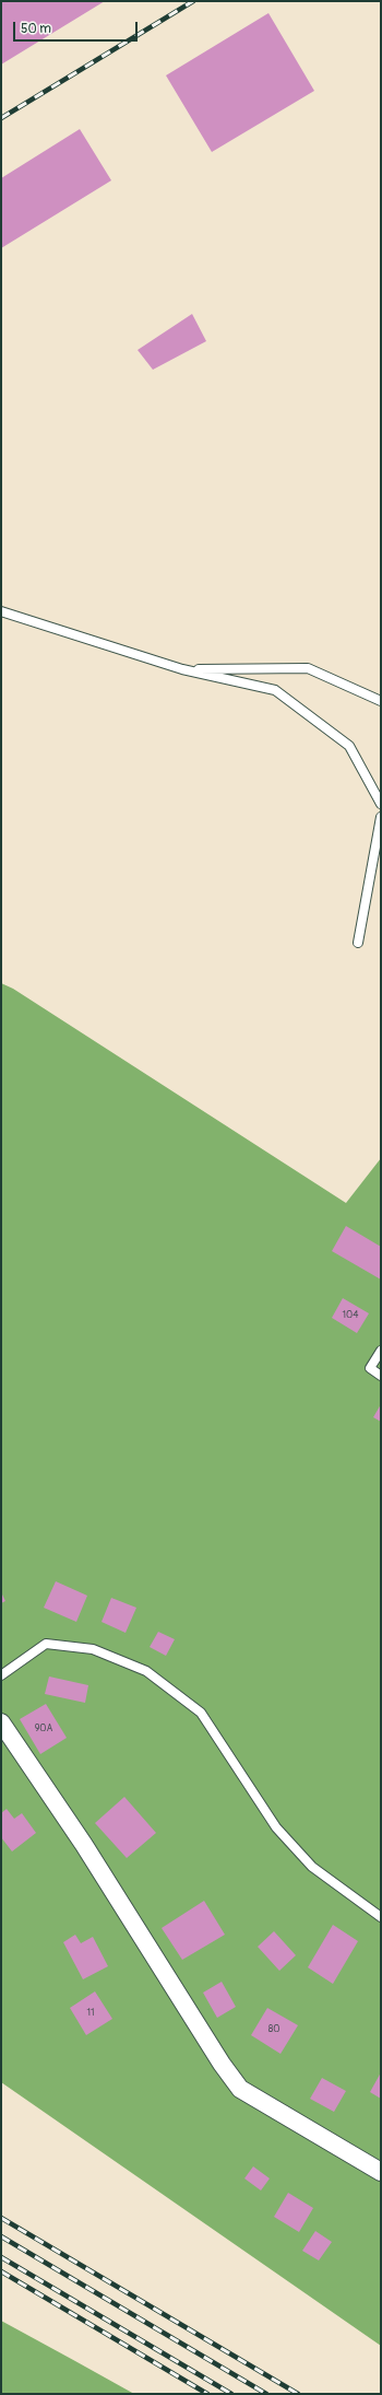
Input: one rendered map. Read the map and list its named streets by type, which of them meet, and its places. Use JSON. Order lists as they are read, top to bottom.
{
  "house_numbers": [
    "104",
    "90А",
    "11",
    "80"
  ],
  "scale_bar": "50 m"
}
